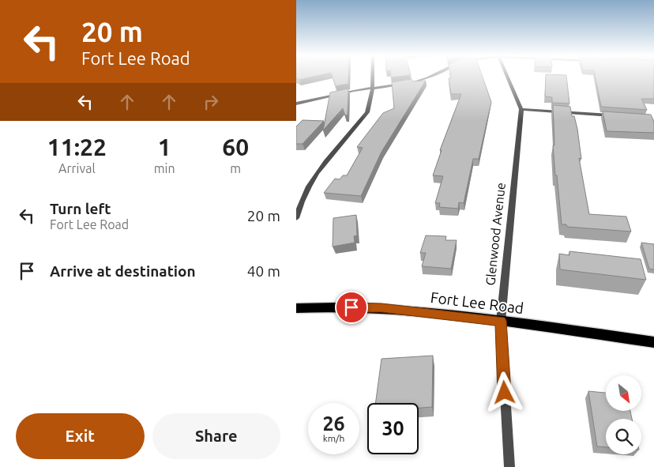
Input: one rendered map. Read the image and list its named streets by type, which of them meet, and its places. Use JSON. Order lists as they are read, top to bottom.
{
  "streets": {
    "main road": ["Fort Lee Road"],
    "street": ["Glenwood Avenue"]
  },
  "crossings": [
    ["Glenwood Avenue", "Fort Lee Road"]
  ],
  "north": "bottom right",
  "page": {
    "turn": ["20 m", "Fort Lee Road"],
    "eta": [
      "11:22",
      "Arrival",
      "1",
      "min",
      "60",
      "m"
    ],
    "list": [
      {
        "name": "Turn left",
        "note": "Fort Lee Road",
        "value": "20 m"
      },
      {
        "name": "Arrive at destination",
        "value": "40 m"
      }
    ],
    "speed": "26 km/h",
    "limit": "30",
    "buttons": ["Exit", "Share"]
  }
}
